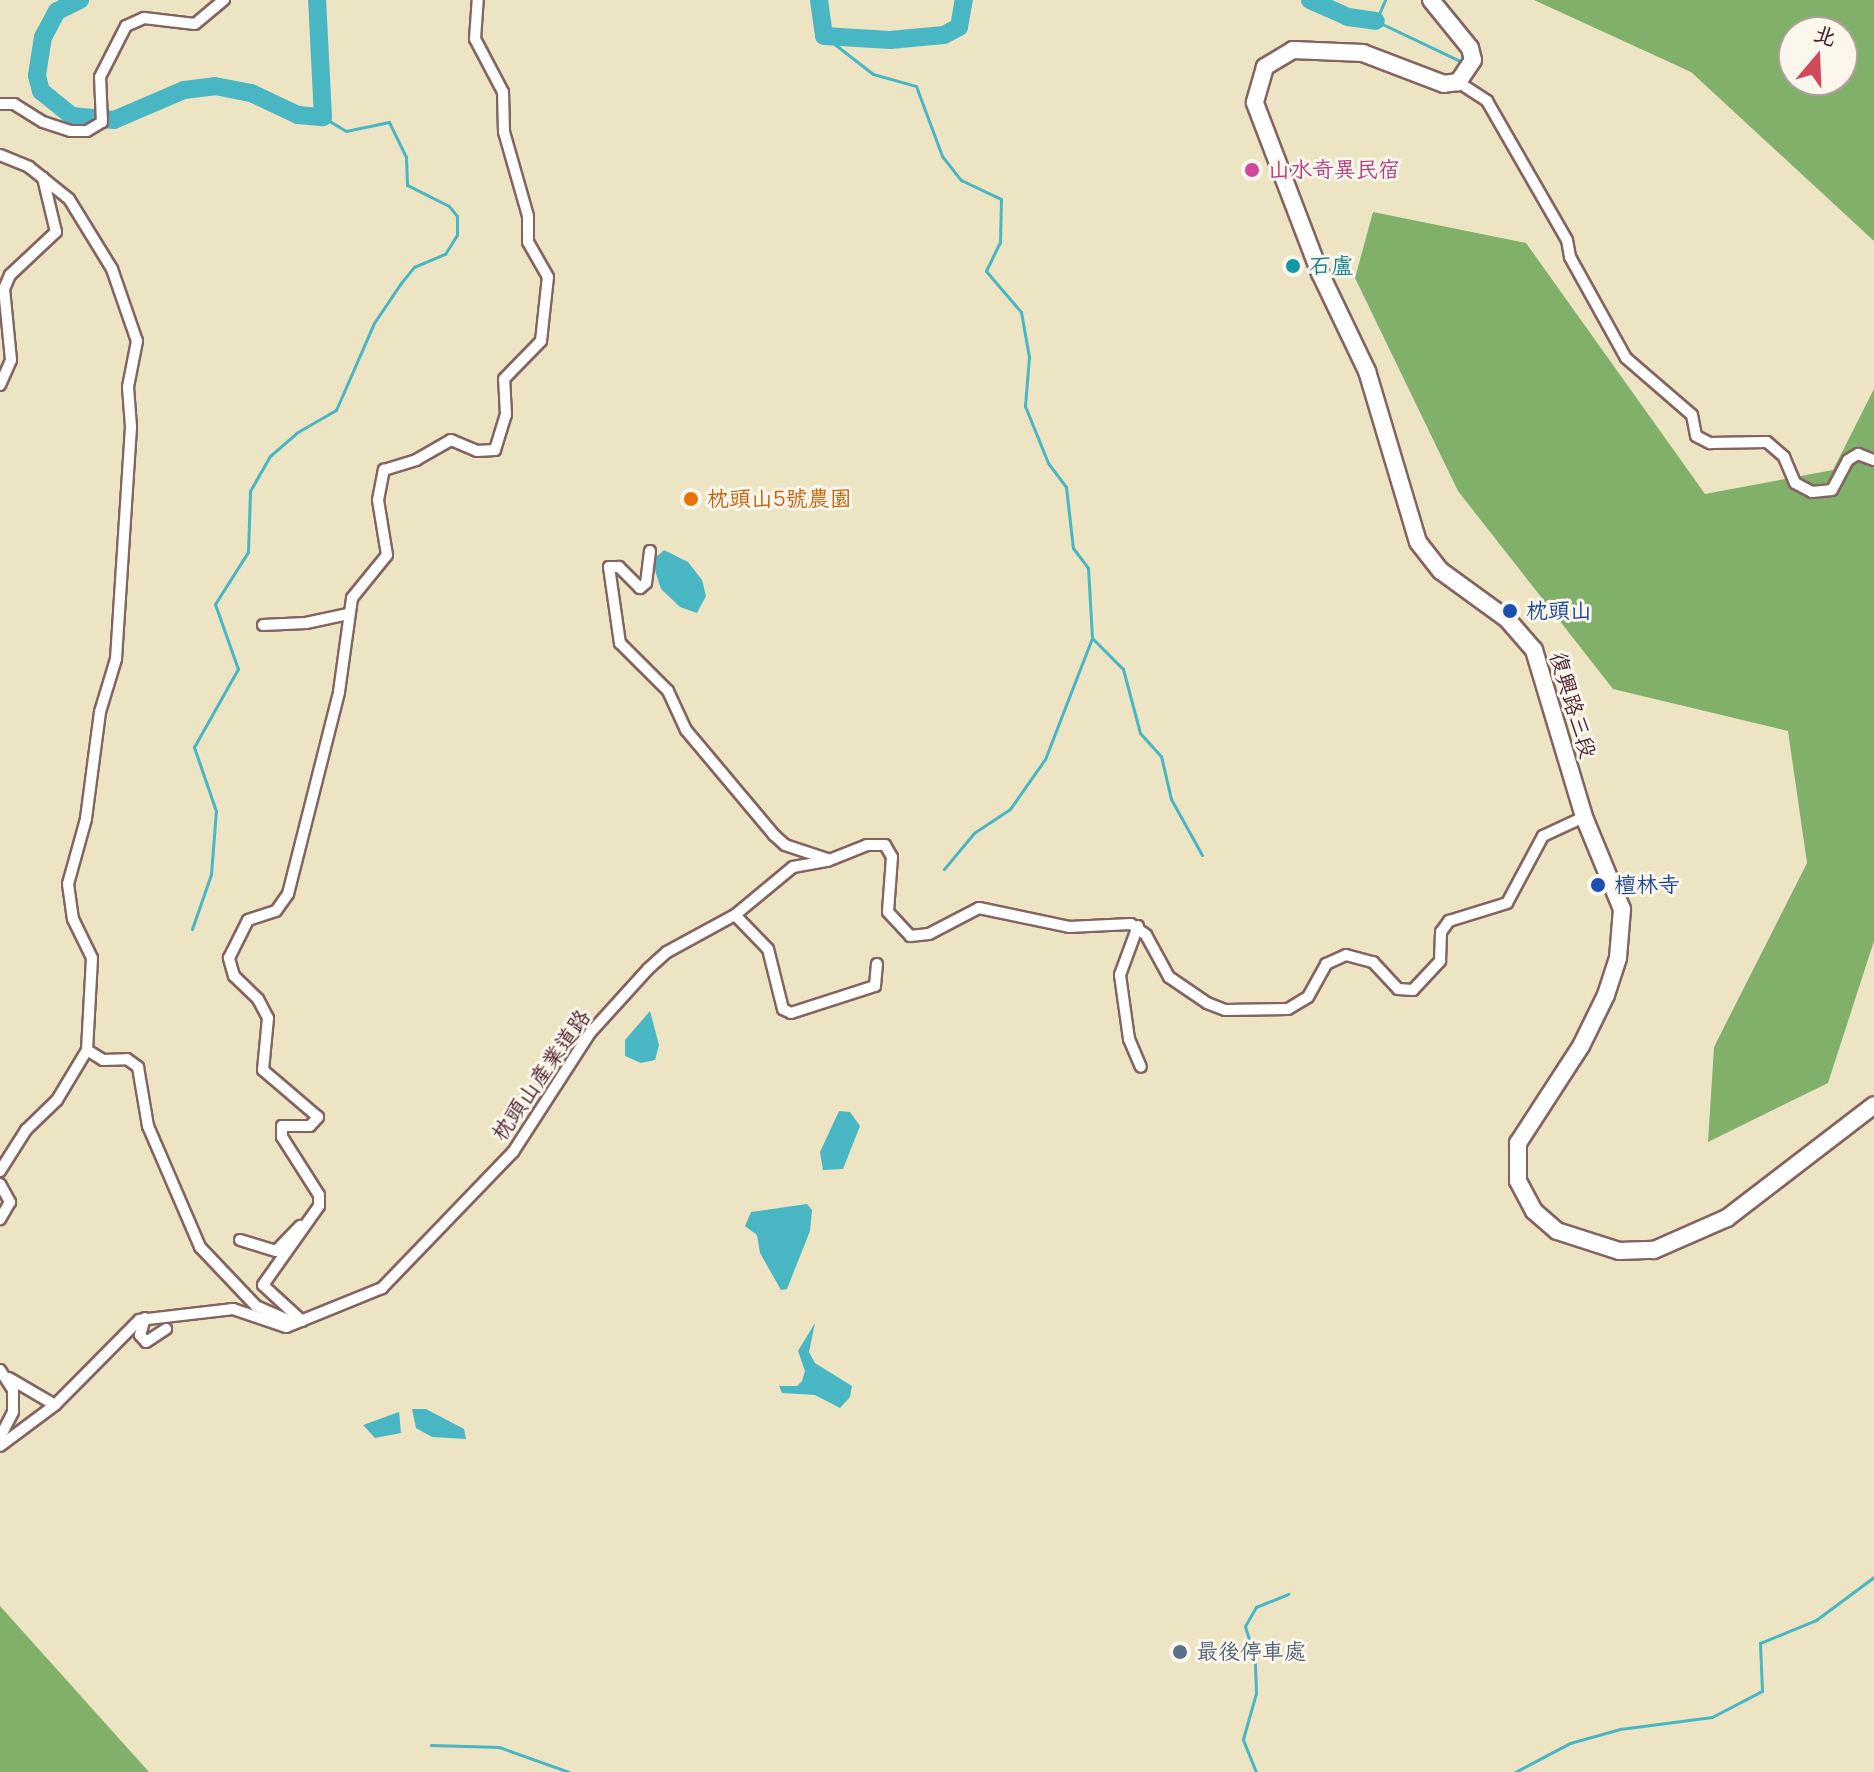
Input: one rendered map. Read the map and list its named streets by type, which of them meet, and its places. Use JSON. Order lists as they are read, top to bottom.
{
  "streets": {
    "main road": ["復興路三段"],
    "street": ["枕頭山產業道路"]
  },
  "places": [
    "山水奇異民宿",
    "石盧",
    "枕頭山5號農園",
    "枕頭山",
    "檀林寺",
    "最後停車處"
  ],
  "north": "top"
}
